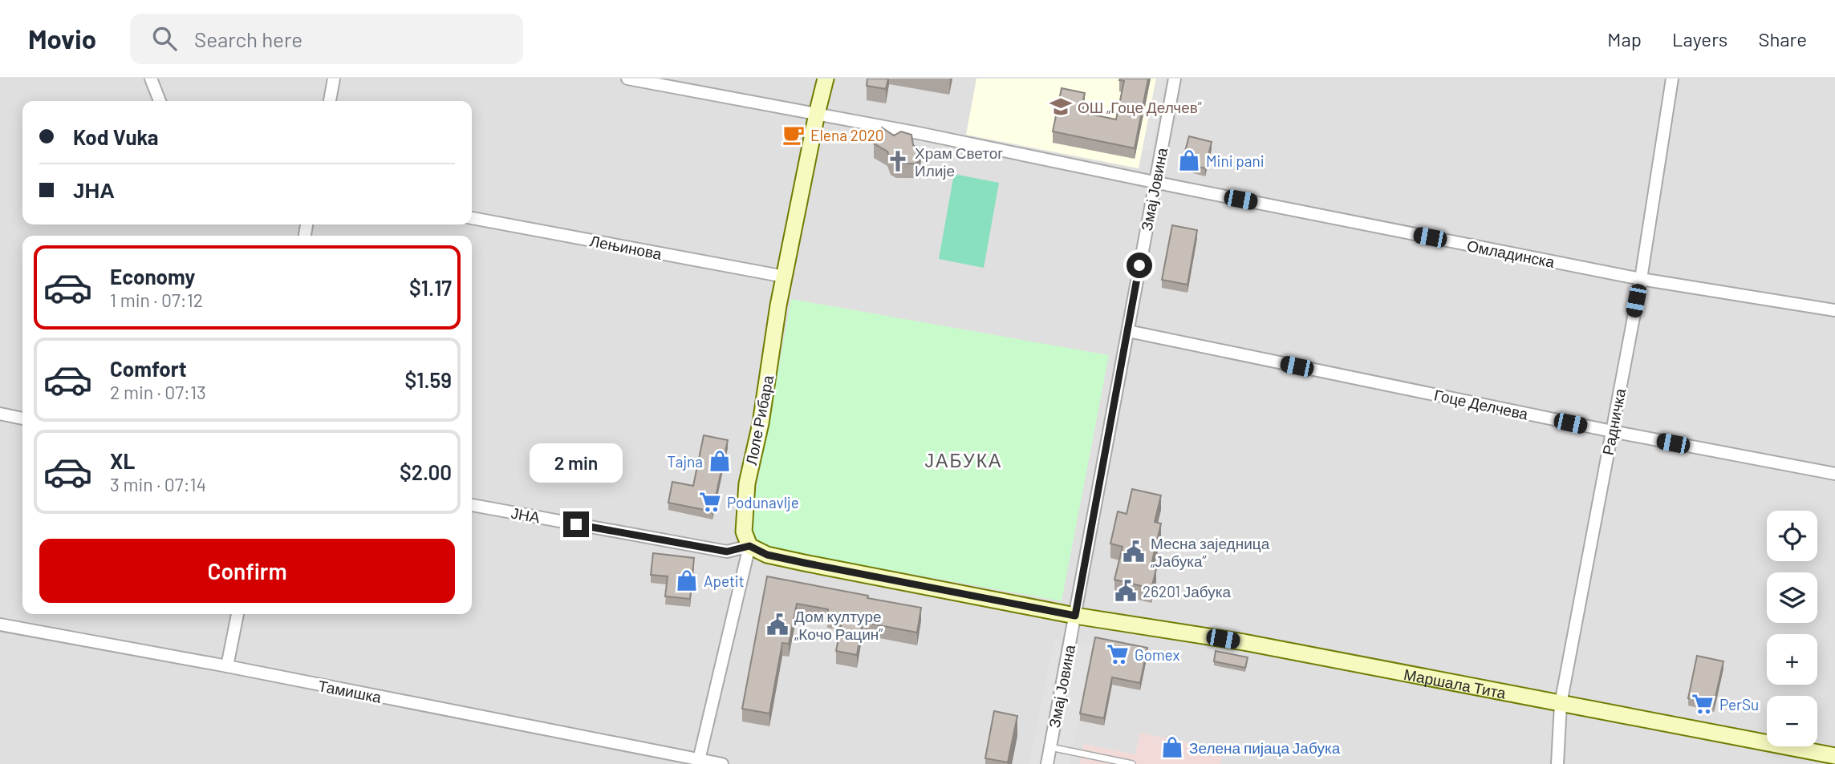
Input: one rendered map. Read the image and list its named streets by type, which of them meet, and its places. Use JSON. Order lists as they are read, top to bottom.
{
  "streets": {
    "main road": ["Лоле Рибара", "Маршала Тита"],
    "street": [
      "Змај Јовина",
      "Лењинова",
      "Омладинска",
      "Гоце Делчева",
      "Радничка",
      "ЈНА",
      "Тамишка"
    ]
  },
  "crossings": [
    ["Змај Јовина", "Омладинска"],
    ["Змај Јовина", "Гоце Делчева"],
    ["Змај Јовина", "Маршала Тита"],
    ["Лењинова", "Лоле Рибара"],
    ["Омладинска", "Лоле Рибара"],
    ["Омладинска", "Радничка"],
    ["Гоце Делчева", "Радничка"],
    ["Лоле Рибара", "ЈНА"],
    ["Лоле Рибара", "Маршала Тита"],
    ["Лоле Рибара", "Тамишка"],
    ["Радничка", "Маршала Тита"],
    ["ЈНА", "Маршала Тита"]
  ],
  "districts": ["ЈАБУКА"],
  "places": {
    "school or university": ["ОШ „Гоце Делчев”"],
    "cafe": ["Elena 2020"],
    "shop": [
      "Mini pani",
      "Tajna",
      "Apetit",
      "Зелена пијаца Јабука"
    ],
    "church": ["Храм Светог Илије"],
    "supermarket": ["Podunavlje", "Gomex", "PerSu"],
    "public building": ["Месна заједница „Јабука”", "26201 Јабука", "Дом културе „Кочо Рацин”"]
  },
  "page": {
    "header": "Movio",
    "search": "Search here",
    "nav": ["Map", "Layers", "Share"],
    "banner": ["Kod Vuka", "ЈНА"],
    "list": [
      {
        "name": "Economy",
        "note": "1 min · 07:12",
        "value": "$1.17"
      },
      {
        "name": "Comfort",
        "note": "2 min · 07:13",
        "value": "$1.59"
      },
      {
        "name": "XL",
        "note": "3 min · 07:14",
        "value": "$2.00"
      }
    ],
    "bubble": "2 min",
    "map_buttons": ["+", "−"],
    "buttons": "Confirm"
  }
}
